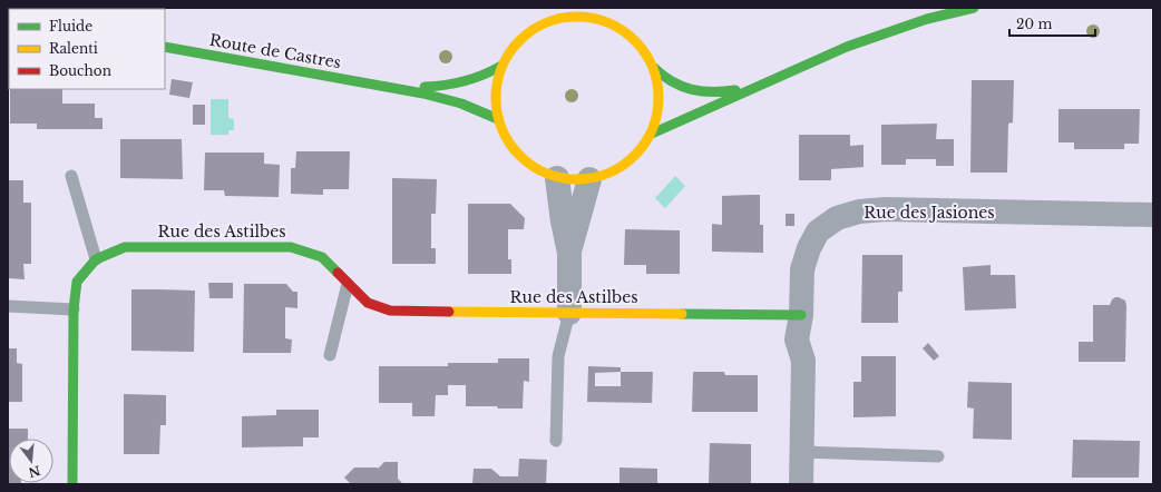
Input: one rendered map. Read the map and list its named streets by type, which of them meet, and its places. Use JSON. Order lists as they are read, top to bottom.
{
  "streets": {
    "main road": ["Route de Castres", "Rue des Astilbes"],
    "street": ["Rue des Jasiones"]
  },
  "crossings": [
    ["Rue des Jasiones", "Rue des Astilbes"]
  ],
  "legend": ["Fluide", "Ralenti", "Bouchon"],
  "scale_bar": "20 m",
  "north": "bottom"
}
